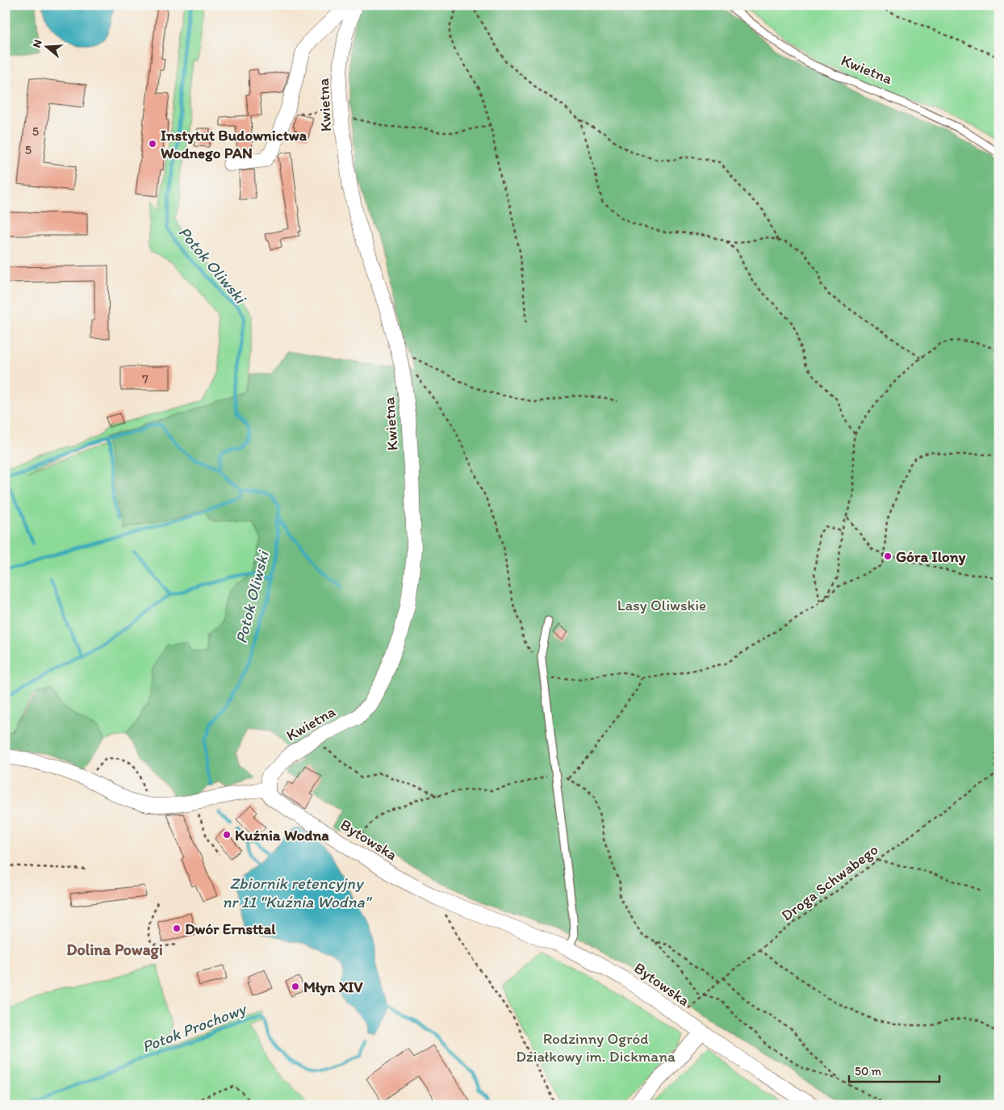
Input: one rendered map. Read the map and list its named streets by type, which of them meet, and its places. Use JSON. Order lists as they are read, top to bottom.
{
  "streets": {
    "street": ["Kwietna", "Bytowska"],
    "path": ["Droga Schwabego"]
  },
  "crossings": [
    ["Kwietna", "Bytowska"],
    ["Bytowska", "Droga Schwabego"]
  ],
  "districts": ["Dolina Powagi"],
  "water": ["Potok Oliwski", "Zbiornik retencyjny nr 11 \"Kuźnia Wodna\"", "Potok Prochowy"],
  "parks": ["Lasy Oliwskie", "Rodzinny Ogród Działkowy im. Dickmana"],
  "places": [
    "Instytut Budownictwa Wodnego PAN",
    "Góra Ilony",
    "Kuźnia Wodna",
    "Dwór Ernsttal",
    "Młyn XIV"
  ],
  "house_numbers": ["5", "5", "7"],
  "scale_bar": "50 m",
  "north": "left"
}
